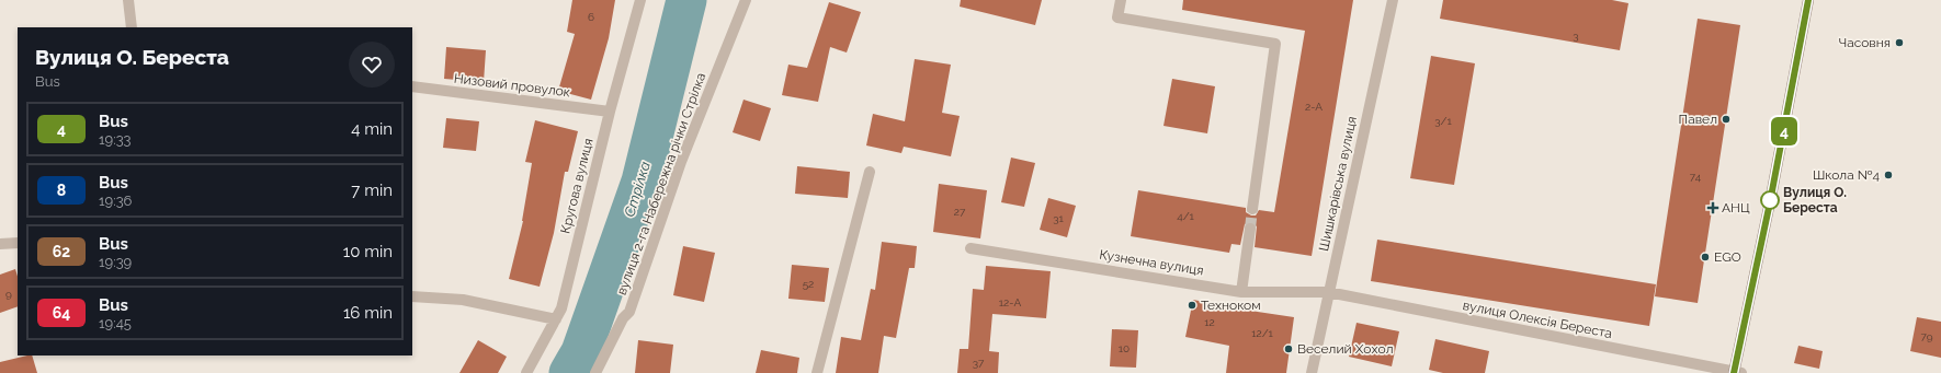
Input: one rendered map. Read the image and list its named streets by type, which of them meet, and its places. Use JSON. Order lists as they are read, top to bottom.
{
  "streets": {
    "street": [
      "Низовий провулок",
      "вулиця 2-га Набережна річки Стрілка",
      "Шишкарівська вулиця",
      "Кругова вулиця",
      "Кузнечна вулиця",
      "вулиця Олексія Береста"
    ]
  },
  "crossings": [
    ["Низовий провулок", "Кругова вулиця"],
    ["Шишкарівська вулиця", "Кузнечна вулиця"],
    ["Шишкарівська вулиця", "вулиця Олексія Береста"],
    ["Кузнечна вулиця", "вулиця Олексія Береста"]
  ],
  "water": ["Стрілка"],
  "places": {
    "other": [
      "Часовня",
      "Павел",
      "Школа №4",
      "Вулиця О. Береста",
      "EGO",
      "Техноком",
      "Веселий Хохол"
    ],
    "health": ["АНЦ"]
  },
  "lines": ["bus line 4"],
  "house_numbers": [
    "6",
    "3",
    "2-А",
    "3/1",
    "74",
    "27",
    "4/1",
    "31",
    "52",
    "9",
    "12-А",
    "12",
    "12/1",
    "79",
    "10",
    "37"
  ],
  "page": {
    "on_map": "4",
    "heading": ["Вулиця О. Береста", "Bus"],
    "list": [
      {
        "mark": "4",
        "name": "Bus",
        "note": "19:33",
        "value": "4 min"
      },
      {
        "mark": "8",
        "name": "Bus",
        "note": "19:36",
        "value": "7 min"
      },
      {
        "mark": "62",
        "name": "Bus",
        "note": "19:39",
        "value": "10 min"
      },
      {
        "mark": "64",
        "name": "Bus",
        "note": "19:45",
        "value": "16 min"
      }
    ]
  }
}
